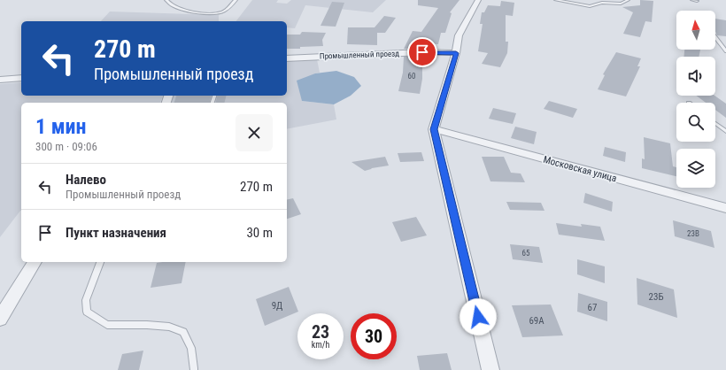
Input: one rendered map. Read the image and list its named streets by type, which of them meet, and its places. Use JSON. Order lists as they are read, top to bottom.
{
  "streets": {
    "street": ["Промышленный проезд", "Московская улица"]
  },
  "house_numbers": [
    "60",
    "23В",
    "65",
    "23Б",
    "9Д",
    "67",
    "69А"
  ],
  "north": "top",
  "page": {
    "turn": ["270 m", "Промышленный проезд"],
    "heading": ["1 мин", "300 m · 09:06"],
    "list": [
      {
        "name": "Налево",
        "note": "Промышленный проезд",
        "value": "270 m"
      },
      {
        "name": "Пункт назначения",
        "value": "30 m"
      }
    ],
    "speed": "23 km/h",
    "limit": "30"
  }
}
